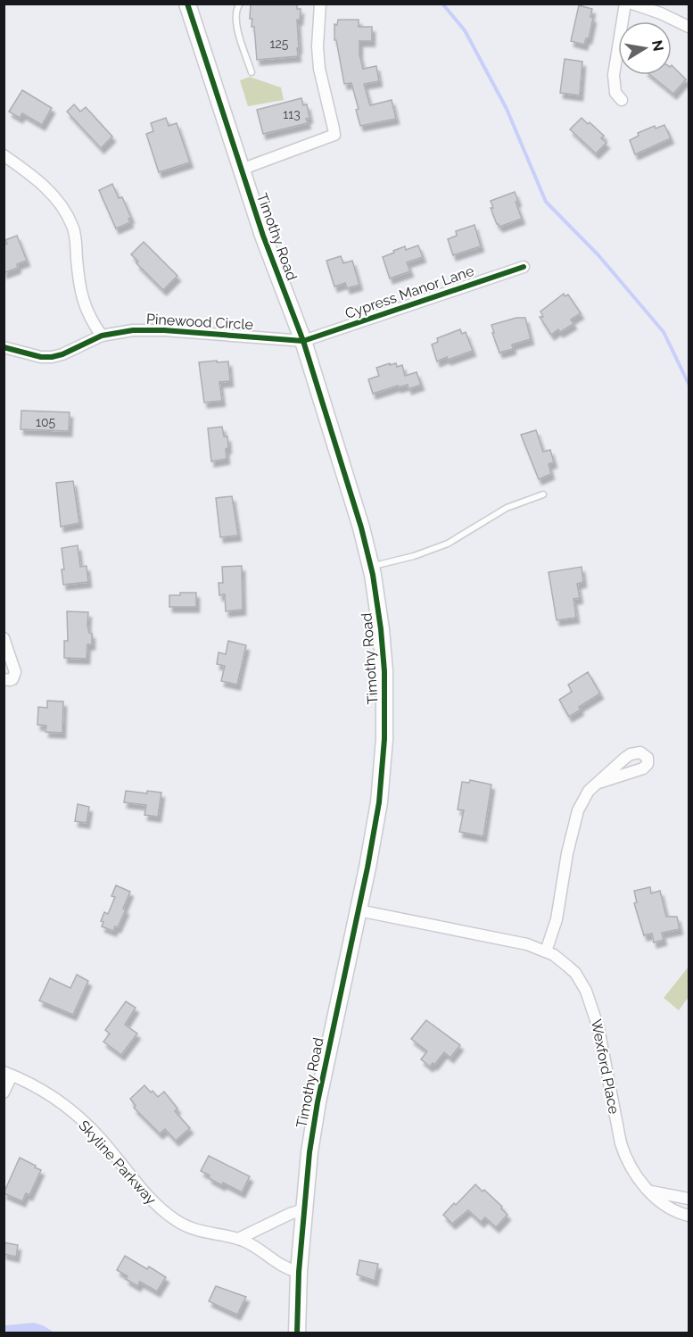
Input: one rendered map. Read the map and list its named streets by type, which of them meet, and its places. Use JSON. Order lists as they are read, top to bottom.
{
  "streets": {
    "main road": ["Timothy Road"],
    "street": [
      "Cypress Manor Lane",
      "Pinewood Circle",
      "Wexford Place",
      "Skyline Parkway"
    ]
  },
  "crossings": [
    ["Timothy Road", "Cypress Manor Lane"],
    ["Timothy Road", "Pinewood Circle"],
    ["Timothy Road", "Wexford Place"],
    ["Timothy Road", "Skyline Parkway"],
    ["Cypress Manor Lane", "Pinewood Circle"]
  ],
  "house_numbers": ["125", "113", "105"],
  "north": "right"
}
